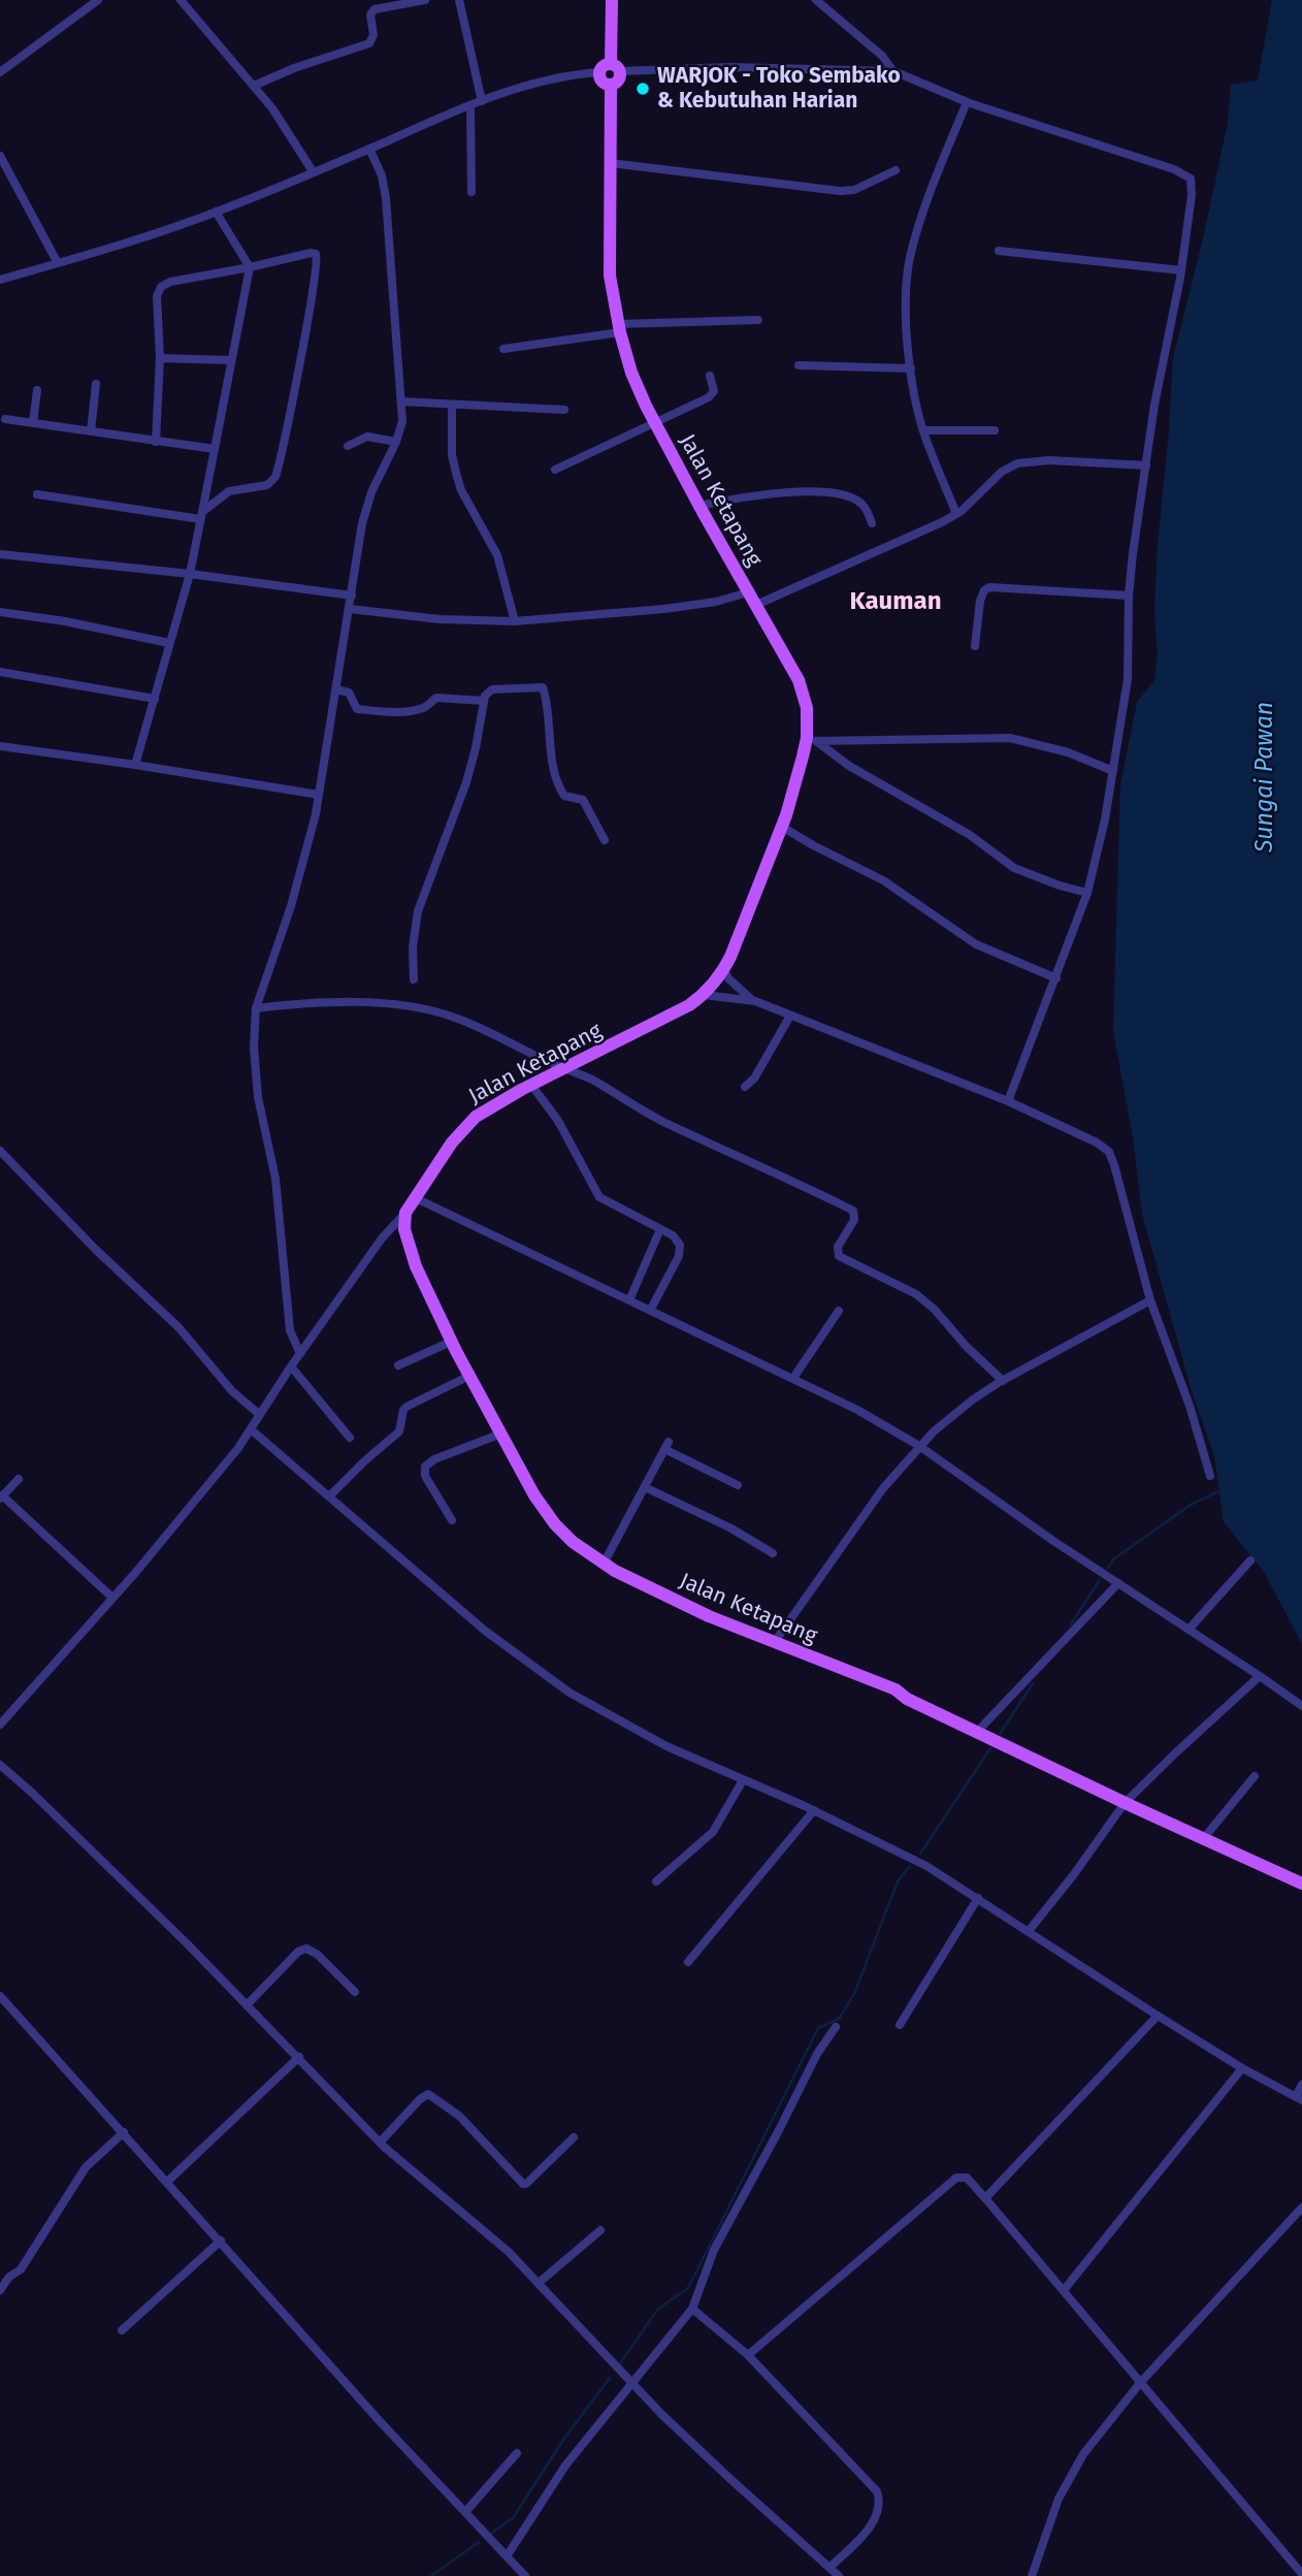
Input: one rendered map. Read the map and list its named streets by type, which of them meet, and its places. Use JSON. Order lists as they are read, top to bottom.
{
  "streets": {
    "main road": ["Jalan Ketapang"]
  },
  "districts": ["Kauman"],
  "water": ["Sungai Pawan"],
  "places": ["WARJOK - Toko Sembako & Kebutuhan Harian"]
}
